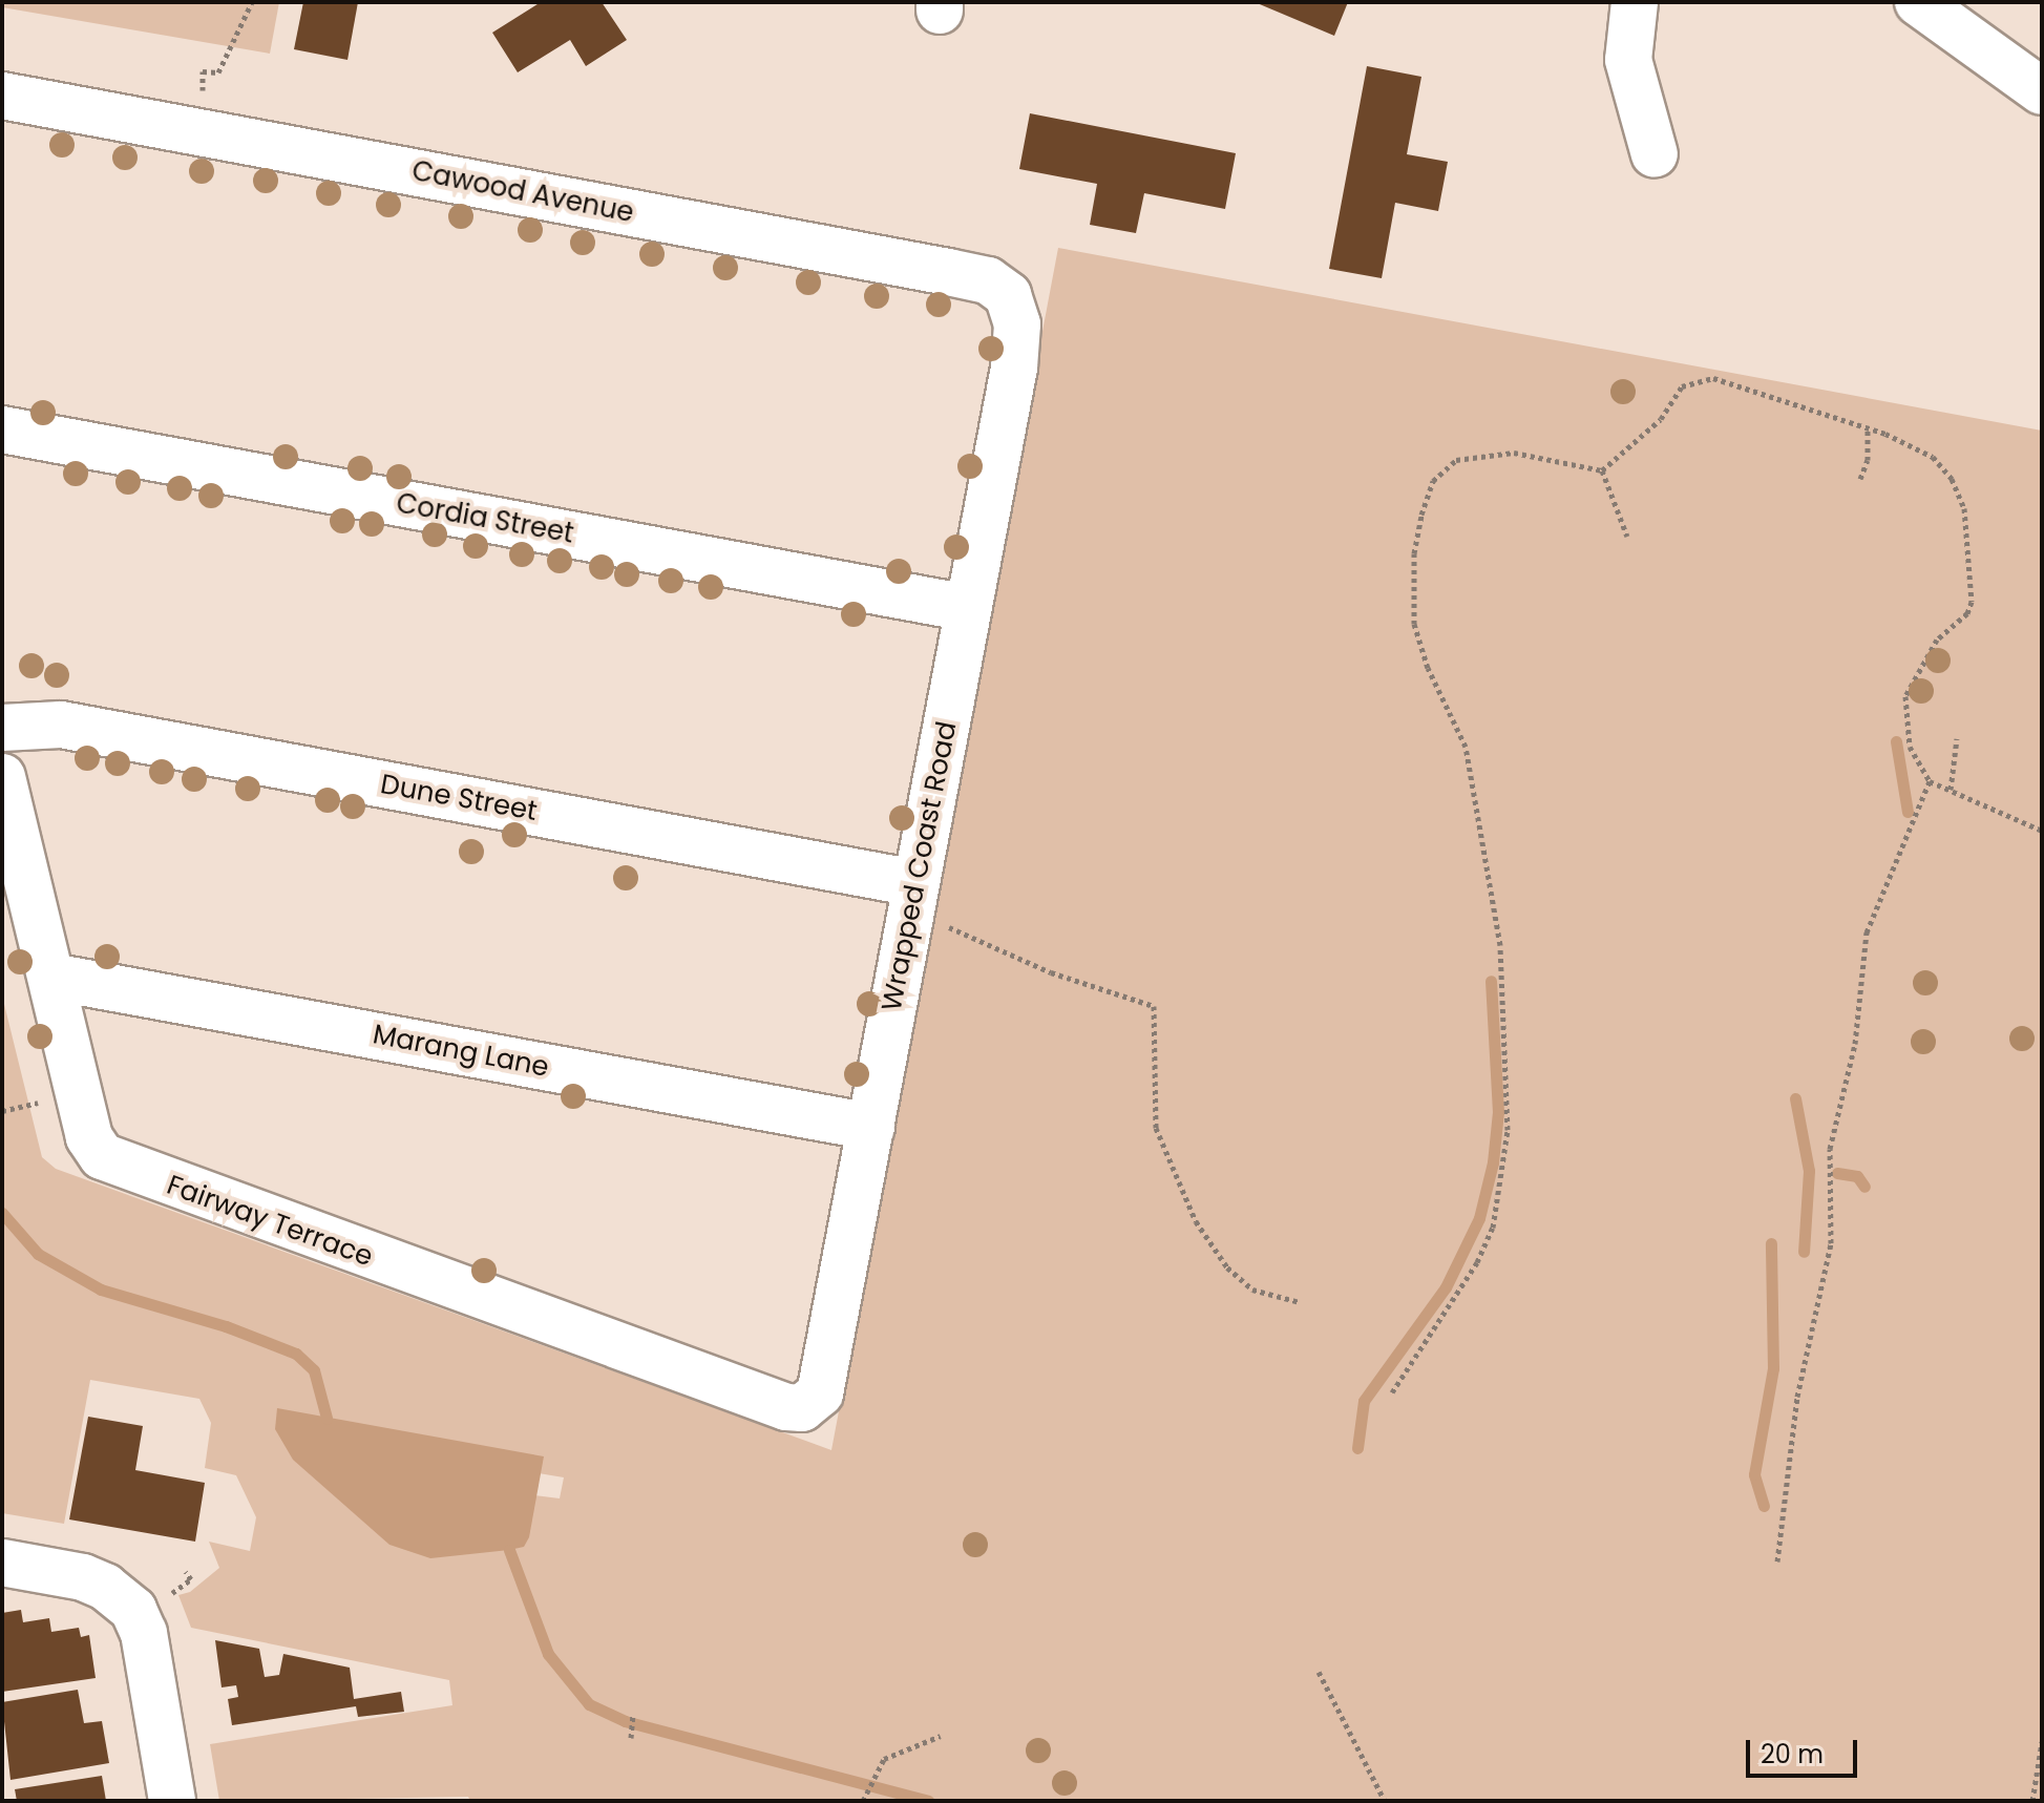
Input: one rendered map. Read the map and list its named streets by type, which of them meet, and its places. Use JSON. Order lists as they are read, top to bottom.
{
  "streets": {
    "street": [
      "Cawood Avenue",
      "Cordia Street",
      "Dune Street",
      "Wrapped Coast Road",
      "Marang Lane",
      "Fairway Terrace"
    ]
  },
  "crossings": [
    ["Cawood Avenue", "Wrapped Coast Road"],
    ["Cordia Street", "Wrapped Coast Road"],
    ["Dune Street", "Wrapped Coast Road"],
    ["Wrapped Coast Road", "Marang Lane"],
    ["Wrapped Coast Road", "Fairway Terrace"],
    ["Marang Lane", "Fairway Terrace"]
  ],
  "scale_bar": "20 m"
}
